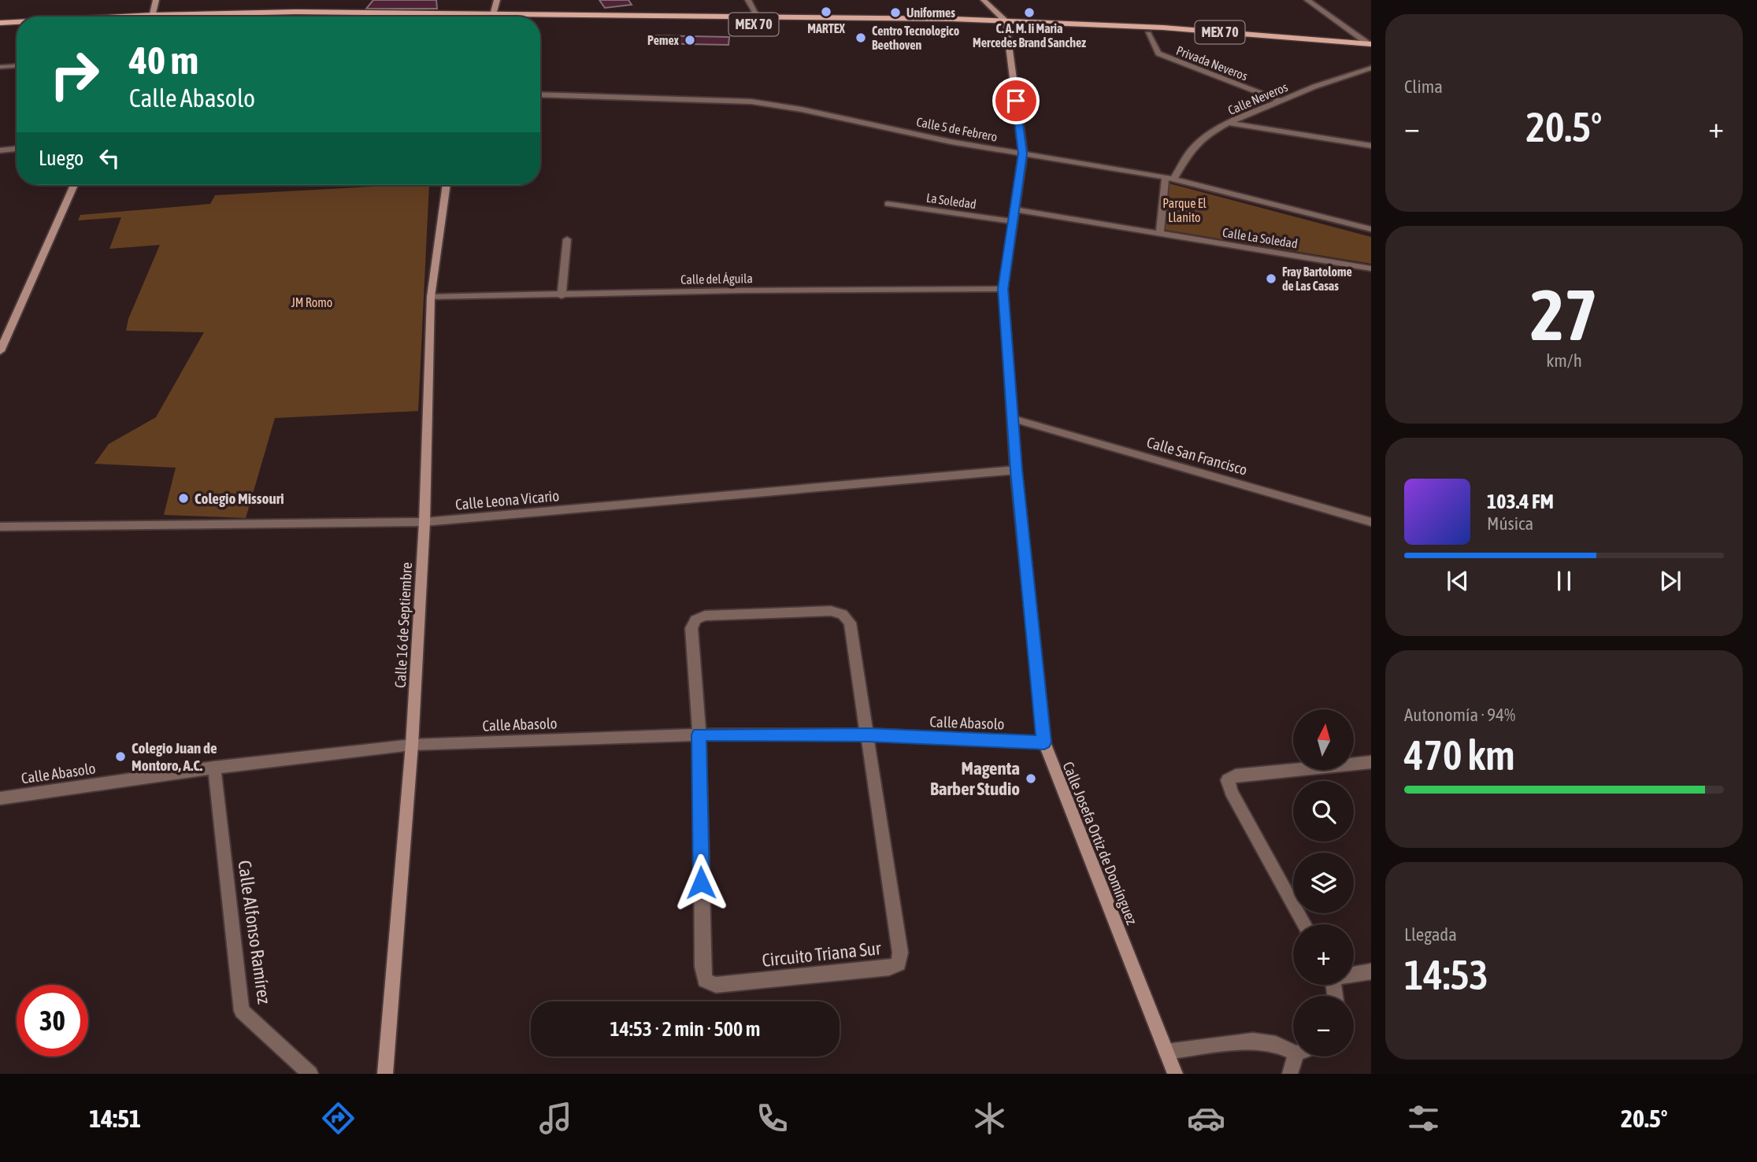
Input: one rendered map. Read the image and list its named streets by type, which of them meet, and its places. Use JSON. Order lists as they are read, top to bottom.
{
  "streets": {
    "main road": ["MEX 70", "Calle 16 de Septiembre", "Calle Josefa Ortiz de Domínguez"],
    "street": [
      "Privada Neveros",
      "Calle Neveros",
      "Calle 5 de Febrero",
      "La Soledad",
      "Calle La Soledad",
      "Calle del Águila",
      "Calle San Francisco",
      "Calle Leona Vicario",
      "Calle Abasolo",
      "Calle Alfonso Ramírez",
      "Circuito Triana Sur"
    ]
  },
  "crossings": [
    ["MEX 70", "Privada Neveros"],
    ["MEX 70", "Calle Josefa Ortiz de Domínguez"],
    ["Privada Neveros", "Calle Neveros"],
    ["Calle Neveros", "Calle 5 de Febrero"],
    ["Calle 5 de Febrero", "Calle Josefa Ortiz de Domínguez"],
    ["La Soledad", "Calle Josefa Ortiz de Domínguez"],
    ["Calle La Soledad", "Calle Josefa Ortiz de Domínguez"],
    ["Calle del Águila", "Calle 16 de Septiembre"],
    ["Calle del Águila", "Calle Josefa Ortiz de Domínguez"],
    ["Calle San Francisco", "Calle Josefa Ortiz de Domínguez"],
    ["Calle Leona Vicario", "Calle 16 de Septiembre"],
    ["Calle Leona Vicario", "Calle Josefa Ortiz de Domínguez"],
    ["Calle 16 de Septiembre", "Calle Abasolo"],
    ["Calle Abasolo", "Calle Josefa Ortiz de Domínguez"],
    ["Calle Abasolo", "Calle Alfonso Ramírez"],
    ["Calle Abasolo", "Circuito Triana Sur"]
  ],
  "parks": ["Parque El Llanito", "JM Romo"],
  "places": [
    "MARTEX",
    "Uniformes",
    "C. A. M. Ii Maria Mercedes Brand Sanchez",
    "Centro Tecnologico Beethoven",
    "Pemex",
    "Fray Bartolome de Las Casas",
    "Colegio Missouri",
    "Colegio Juan de Montoro, A.C.",
    "Magenta Barber Studio"
  ],
  "north": "top",
  "page": {
    "tile": [
      "Clima",
      ["27", "km/h"],
      ["Autonomía · 94%", "470 km"],
      ["Llegada", "14:53"]
    ],
    "turn": ["40 m", "Calle Abasolo"],
    "heat": ["−", "20.5°", "+"],
    "then": "Luego",
    "song": ["103.4 FM", "Música"],
    "map_buttons": ["+", "−"],
    "limit": "30",
    "trip": "14:53 · 2 min · 500 m",
    "tabs": ["14:51", "20.5°"]
  }
}
